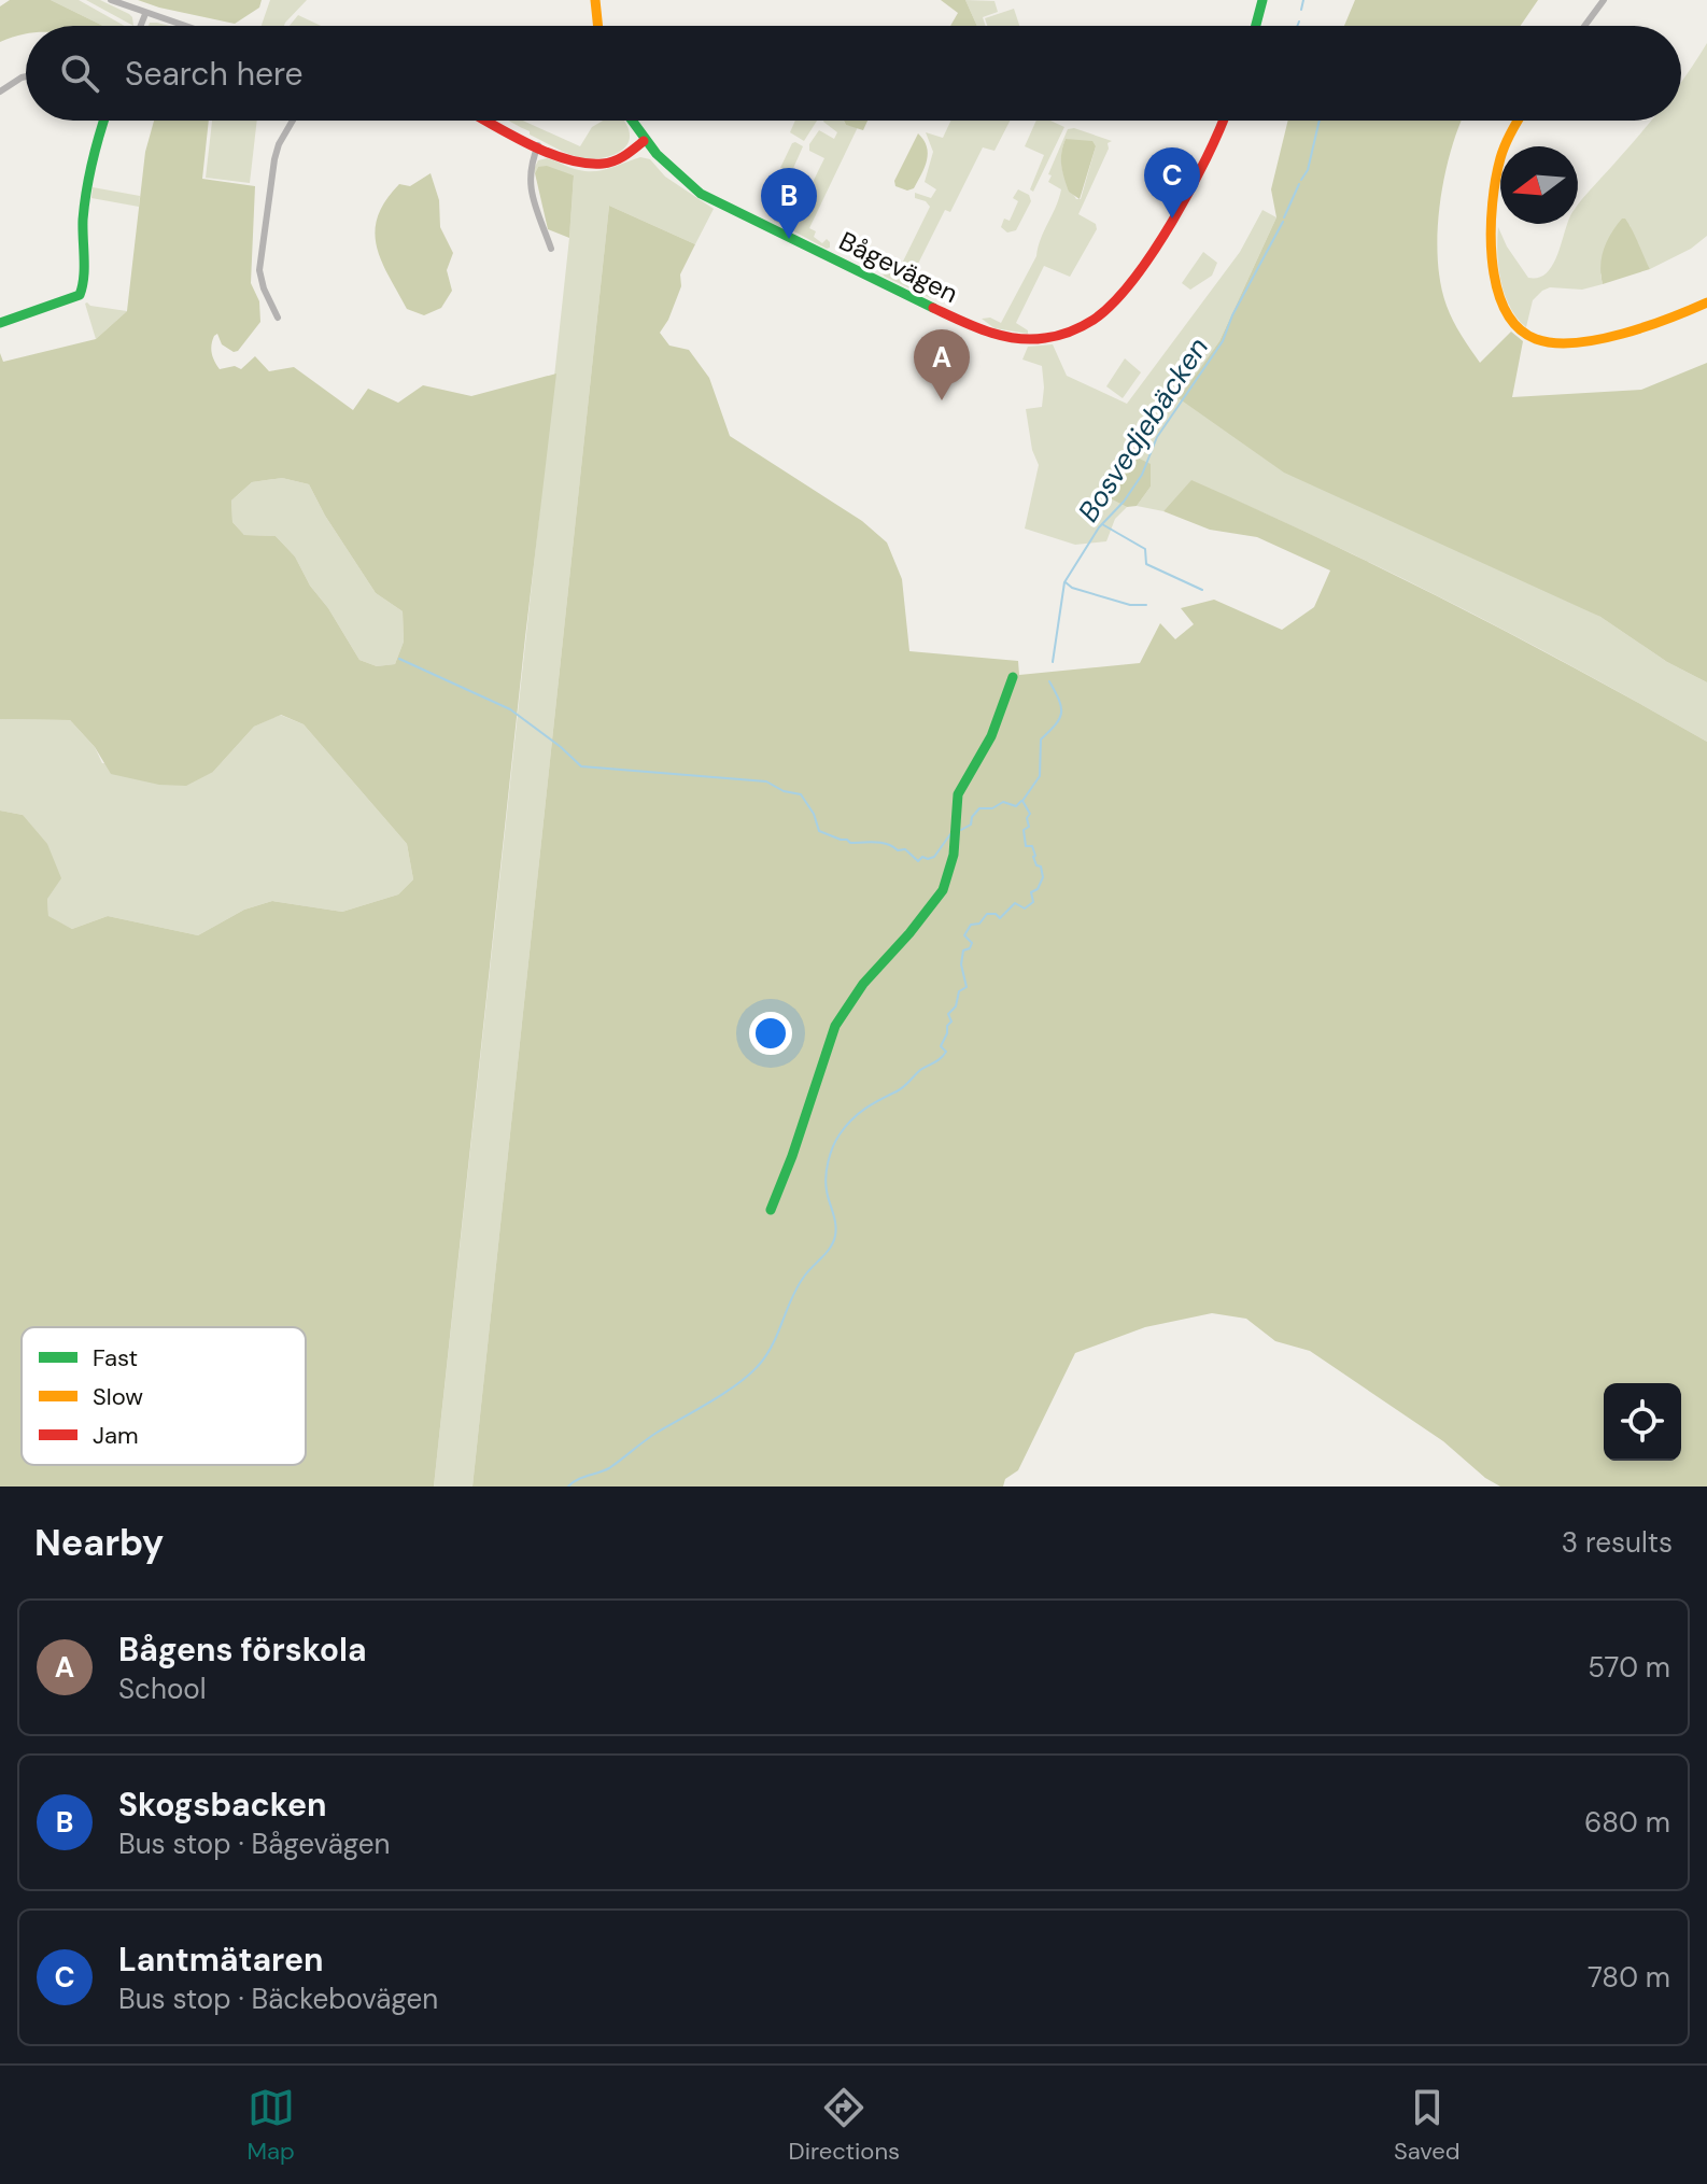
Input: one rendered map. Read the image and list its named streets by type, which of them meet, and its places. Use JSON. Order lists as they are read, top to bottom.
{
  "streets": {
    "street": ["Bågevägen"]
  },
  "water": ["Bosvedjebäcken"],
  "legend": ["Fast", "Slow", "Jam"],
  "north": "left",
  "page": {
    "search": "Search here",
    "pins": ["C", "B", "A"],
    "heading": ["Nearby", "3 results"],
    "list": [
      {
        "mark": "A",
        "name": "Bågens förskola",
        "note": "School",
        "value": "570 m"
      },
      {
        "mark": "B",
        "name": "Skogsbacken",
        "note": "Bus stop · Bågevägen",
        "value": "680 m"
      },
      {
        "mark": "C",
        "name": "Lantmätaren",
        "note": "Bus stop · Bäckebovägen",
        "value": "780 m"
      }
    ],
    "nav": ["Map", "Directions", "Saved"]
  }
}
